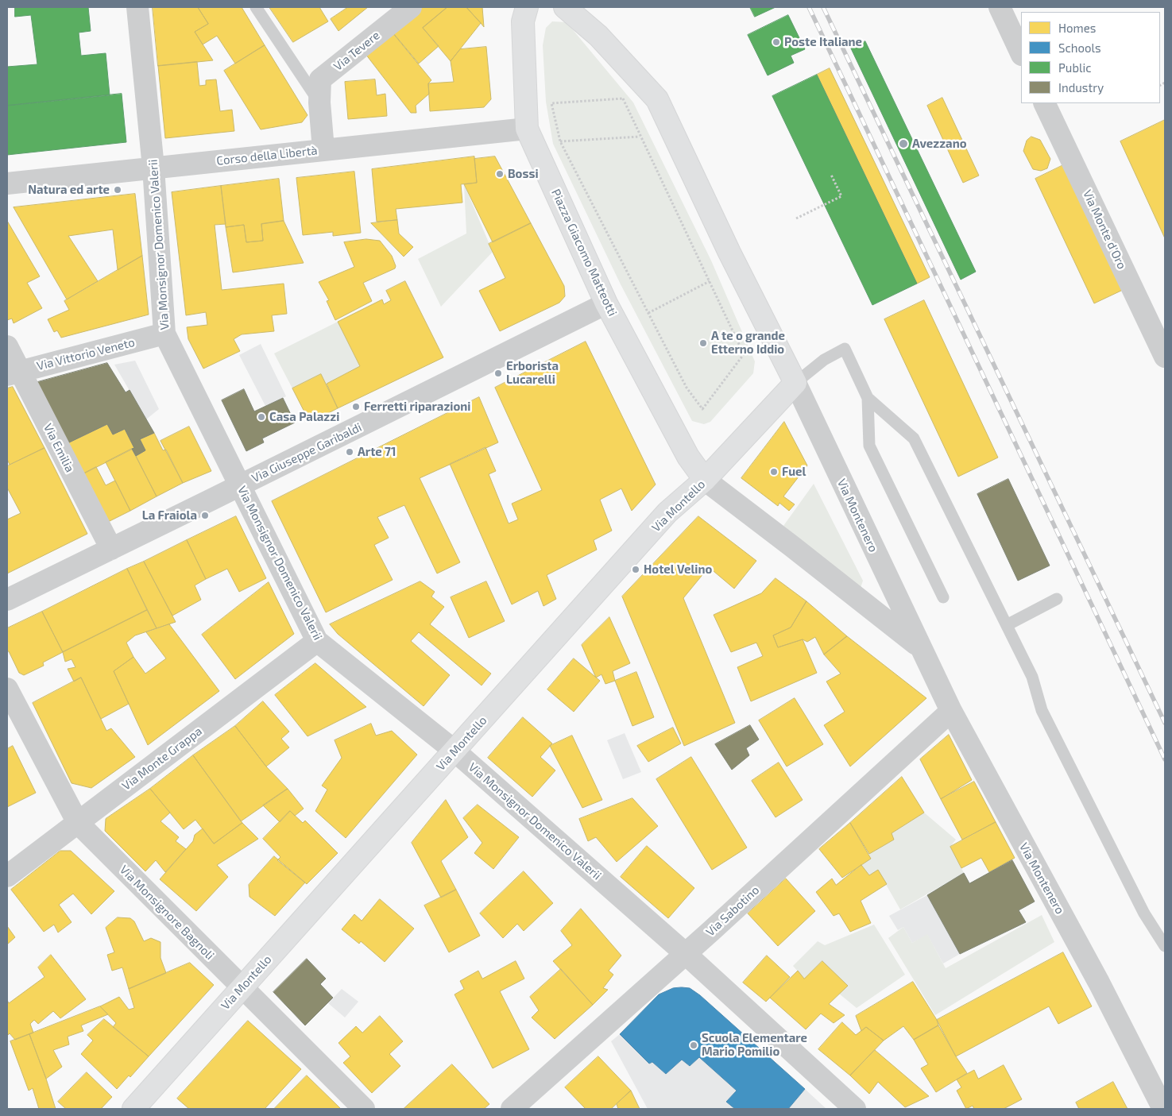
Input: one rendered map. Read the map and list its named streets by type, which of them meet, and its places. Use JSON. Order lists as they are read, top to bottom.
{
  "streets": {
    "street": [
      "Via Tevere",
      "Corso della Libertà",
      "Via Monte d'Oro",
      "Via Monsignor Domenico Valerii",
      "Piazza Giacomo Matteotti",
      "Via Vittorio Veneto",
      "Via Emilia",
      "Via Giuseppe Garibaldi",
      "Via Montello",
      "Via Montenero",
      "Via Monte Grappa",
      "Via Sabotino",
      "Via Monsignore Bagnoli"
    ]
  },
  "crossings": [
    ["Via Tevere", "Corso della Libertà"],
    ["Corso della Libertà", "Via Monsignor Domenico Valerii"],
    ["Corso della Libertà", "Piazza Giacomo Matteotti"],
    ["Via Monsignor Domenico Valerii", "Via Vittorio Veneto"],
    ["Via Monsignor Domenico Valerii", "Via Giuseppe Garibaldi"],
    ["Via Monsignor Domenico Valerii", "Via Montello"],
    ["Via Monsignor Domenico Valerii", "Via Monte Grappa"],
    ["Via Monsignor Domenico Valerii", "Via Sabotino"],
    ["Piazza Giacomo Matteotti", "Via Giuseppe Garibaldi"],
    ["Piazza Giacomo Matteotti", "Via Montello"],
    ["Piazza Giacomo Matteotti", "Via Montenero"],
    ["Via Vittorio Veneto", "Via Emilia"],
    ["Via Emilia", "Via Giuseppe Garibaldi"],
    ["Via Montello", "Via Montenero"],
    ["Via Montello", "Via Monsignore Bagnoli"],
    ["Via Montenero", "Via Sabotino"],
    ["Via Monte Grappa", "Via Monsignore Bagnoli"]
  ],
  "places": [
    "Poste Italiane",
    "Avezzano",
    "Bossi",
    "Natura ed arte",
    "A te o grande Etterno Iddio",
    "Erborista Lucarelli",
    "Ferretti riparazioni",
    "Casa Palazzi",
    "Arte 71",
    "Fuel",
    "La Fraiola",
    "Hotel Velino",
    "Scuola Elementare Mario Pomilio"
  ],
  "legend": [
    "Homes",
    "Schools",
    "Public",
    "Industry"
  ]
}
